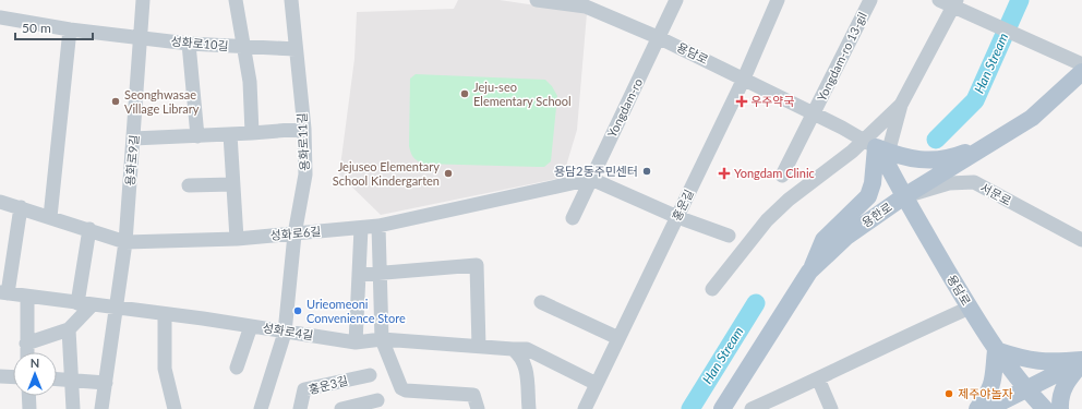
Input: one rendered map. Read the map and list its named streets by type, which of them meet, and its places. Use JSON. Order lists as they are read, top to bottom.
{
  "streets": {
    "main road": ["용담로", "용한로"],
    "street": [
      "성화로10길",
      "Yongdam-ro 13-gil",
      "Yongdam-ro",
      "용화로11길",
      "용화로9길",
      "서문로",
      "홍운길",
      "성화로6길",
      "성화로4길",
      "홍운3길"
    ]
  },
  "crossings": [
    ["성화로10길", "용화로11길"],
    ["성화로10길", "용화로9길"],
    ["용담로", "Yongdam-ro 13-gil"],
    ["용담로", "Yongdam-ro"],
    ["용담로", "서문로"],
    ["용담로", "홍운길"],
    ["용담로", "용한로"],
    ["Yongdam-ro", "성화로6길"],
    ["용화로11길", "성화로6길"],
    ["용화로11길", "성화로4길"],
    ["용화로9길", "성화로6길"],
    ["용화로9길", "성화로4길"],
    ["서문로", "용한로"],
    ["홍운길", "성화로4길"]
  ],
  "water": ["Han Stream"],
  "places": {
    "other": [
      "Jeju-seo Elementary School",
      "Seonghwasae Village Library",
      "용담2동주민센터",
      "Jejuseo Elementary School Kindergarten",
      "Urieomeoni Convenience Store",
      "제주야놀자"
    ],
    "health": ["우주약국", "Yongdam Clinic"]
  },
  "scale_bar": "50 m",
  "north": "top"
}
